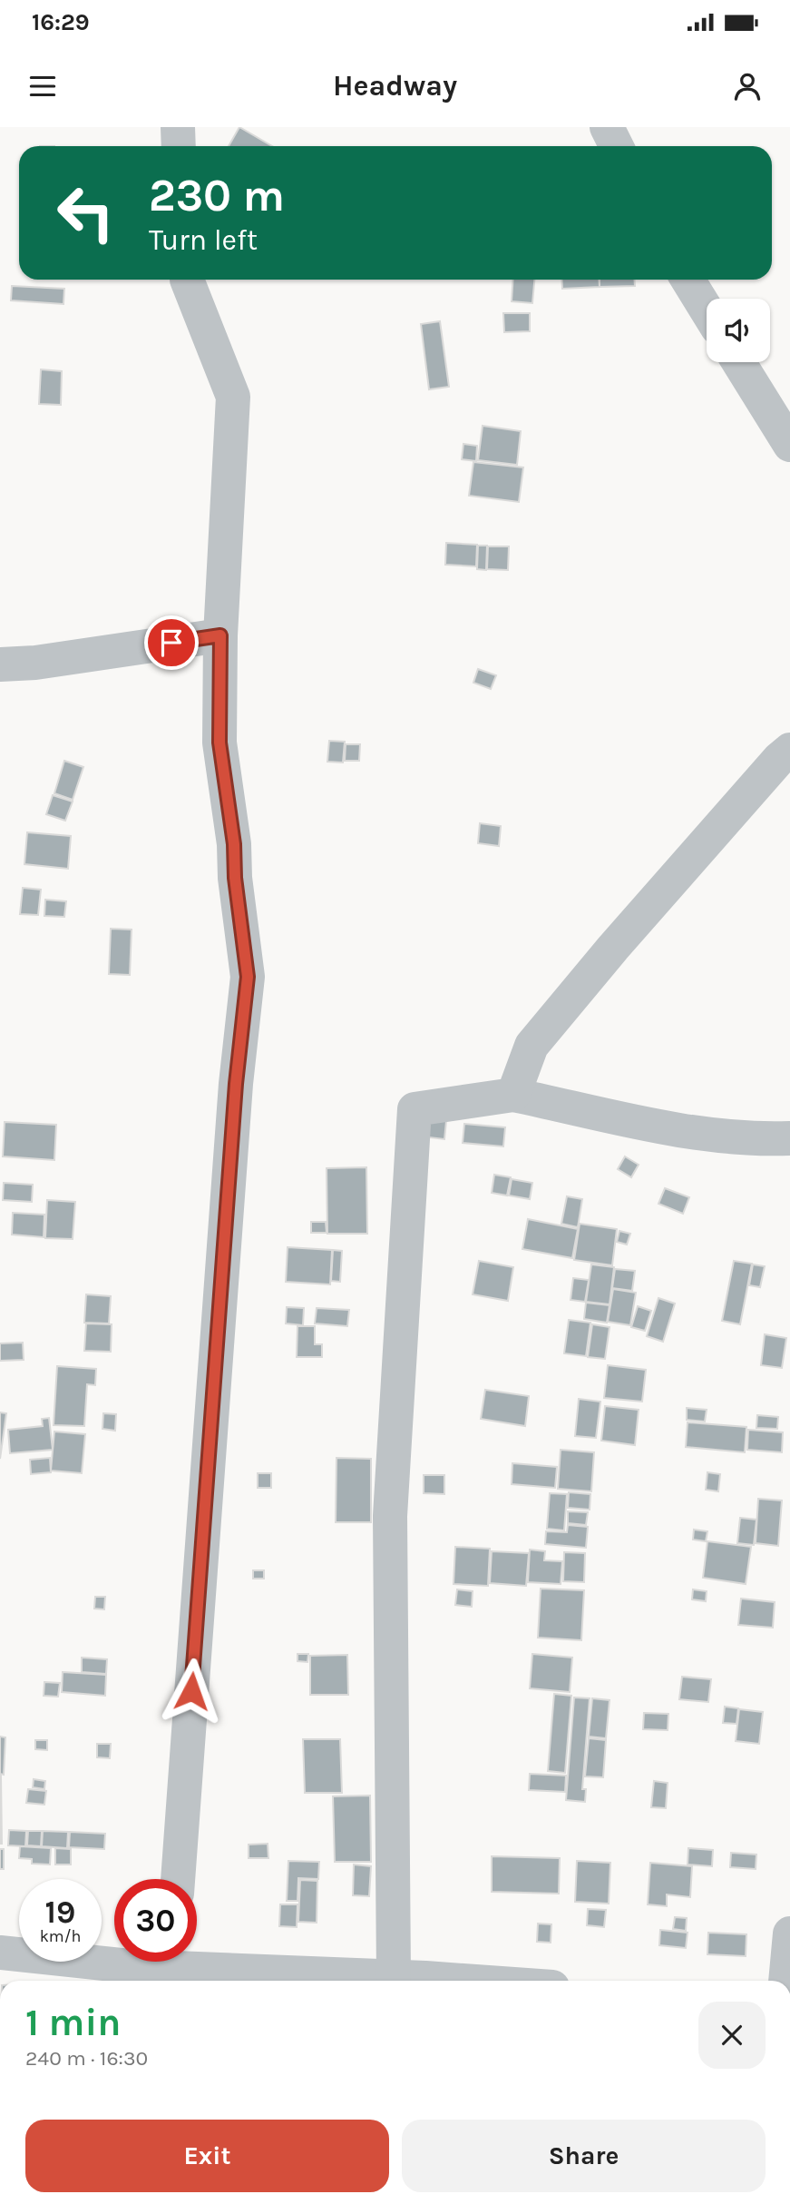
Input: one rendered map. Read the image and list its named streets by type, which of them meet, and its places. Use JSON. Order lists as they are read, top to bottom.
{
  "page": {
    "status": "16:29",
    "header": "Headway",
    "turn": ["230 m", "Turn left"],
    "speed": "19 km/h",
    "limit": "30",
    "heading": ["1 min", "240 m · 16:30"],
    "buttons": ["Exit", "Share"]
  }
}
